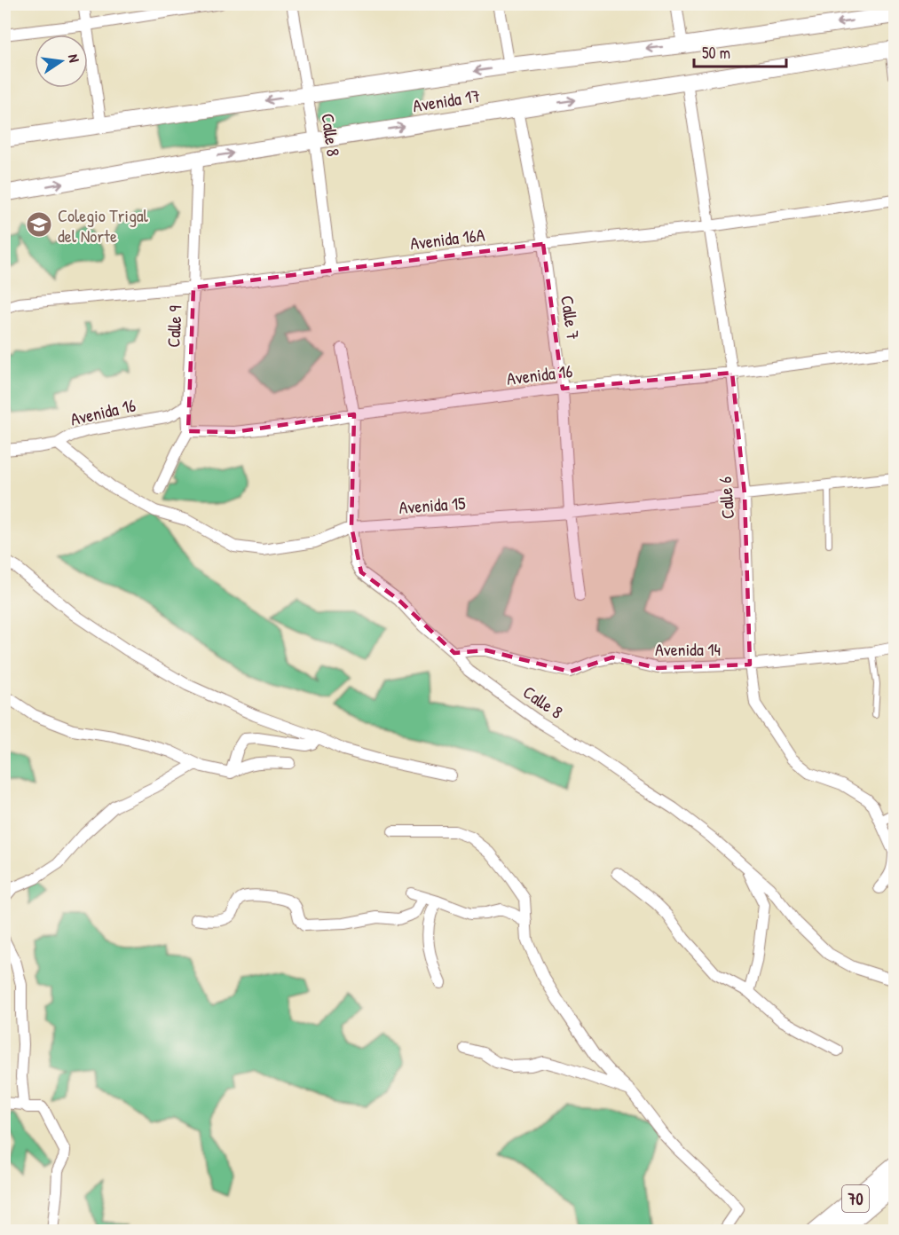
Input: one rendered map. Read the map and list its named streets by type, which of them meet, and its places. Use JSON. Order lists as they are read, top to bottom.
{
  "streets": {
    "main road": ["Avenida 17", "70"],
    "street": [
      "Calle 8",
      "Avenida 16A",
      "Calle 7",
      "Calle 9",
      "Avenida 16",
      "Calle 6",
      "Avenida 15",
      "Avenida 14"
    ]
  },
  "crossings": [
    ["Avenida 17", "Calle 8"],
    ["Avenida 17", "Calle 7"],
    ["Avenida 17", "Calle 9"],
    ["Avenida 17", "Calle 6"],
    ["Calle 8", "Avenida 16A"],
    ["Calle 8", "Avenida 16"],
    ["Calle 8", "Avenida 15"],
    ["Calle 8", "Avenida 14"],
    ["Avenida 16A", "Calle 7"],
    ["Avenida 16A", "Calle 9"],
    ["Avenida 16A", "Calle 6"],
    ["Calle 7", "Avenida 16"],
    ["Calle 7", "Avenida 15"],
    ["Calle 9", "Avenida 16"],
    ["Avenida 16", "Calle 6"],
    ["Avenida 16", "Avenida 15"],
    ["Calle 6", "Avenida 15"],
    ["Calle 6", "Avenida 14"]
  ],
  "places": {
    "school or university": ["Colegio Trigal del Norte"]
  },
  "scale_bar": "50 m",
  "north": "right"
}
